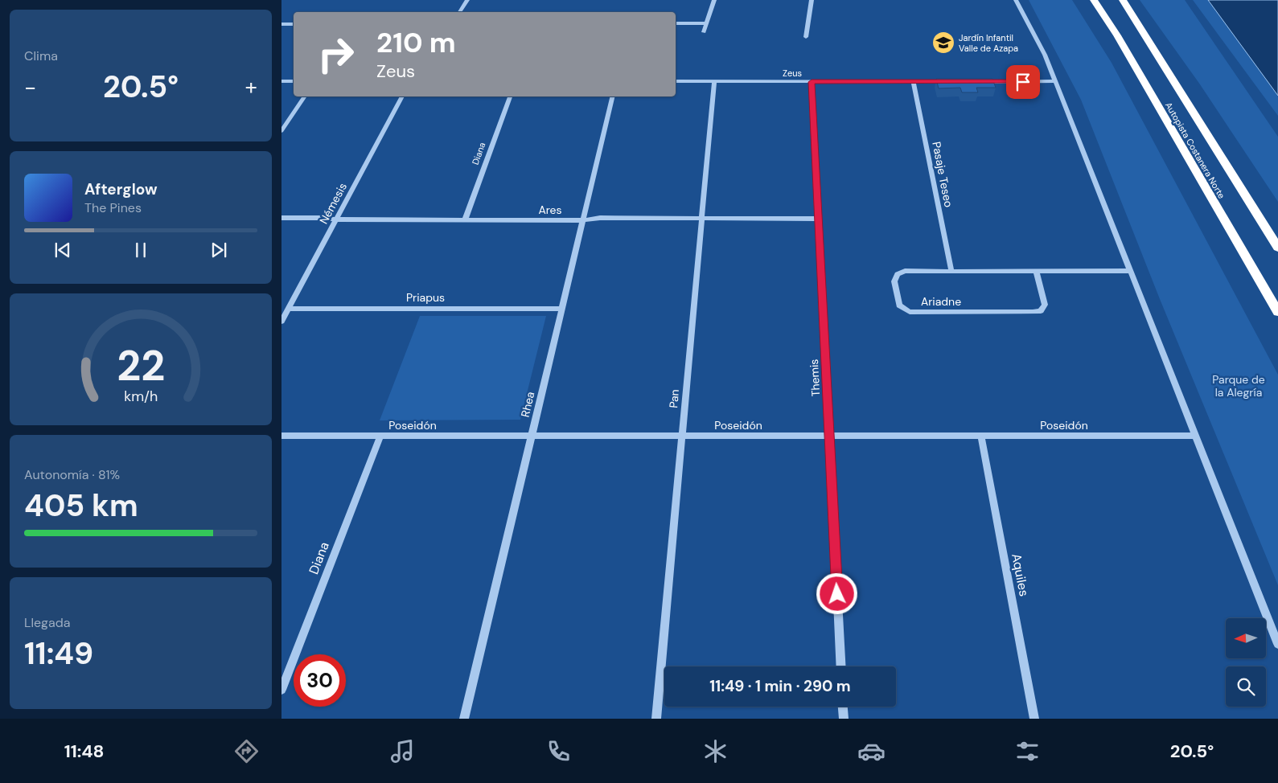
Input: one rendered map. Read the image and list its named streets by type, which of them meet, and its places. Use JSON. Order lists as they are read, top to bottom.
{
  "streets": {
    "highway": ["Autopista Costanera Norte"],
    "street": [
      "Zeus",
      "Diana",
      "Pasaje Teseo",
      "Némesis",
      "Ares",
      "Priapus",
      "Ariadne",
      "Themis",
      "Pan",
      "Rhea",
      "Poseidón",
      "Aquiles"
    ]
  },
  "crossings": [
    ["Zeus", "Pasaje Teseo"],
    ["Zeus", "Themis"],
    ["Zeus", "Pan"],
    ["Diana", "Ares"],
    ["Diana", "Poseidón"],
    ["Pasaje Teseo", "Ariadne"],
    ["Némesis", "Ares"],
    ["Némesis", "Priapus"],
    ["Ares", "Themis"],
    ["Ares", "Pan"],
    ["Ares", "Rhea"],
    ["Priapus", "Rhea"],
    ["Themis", "Poseidón"],
    ["Pan", "Poseidón"],
    ["Rhea", "Poseidón"],
    ["Poseidón", "Aquiles"]
  ],
  "parks": ["Parque de la Alegría"],
  "places": {
    "school or university": ["Jardín Infantil Valle de Azapa"]
  },
  "north": "left",
  "page": {
    "tile": [
      "Clima",
      ["Autonomía · 81%", "405 km"],
      ["Llegada", "11:49"]
    ],
    "turn": ["210 m", "Zeus"],
    "heat": ["−", "20.5°", "+"],
    "song": ["Afterglow", "The Pines"],
    "limit": "30",
    "trip": "11:49 · 1 min · 290 m",
    "tabs": ["11:48", "20.5°"],
    "gauge": ["22", "km/h"]
  }
}
